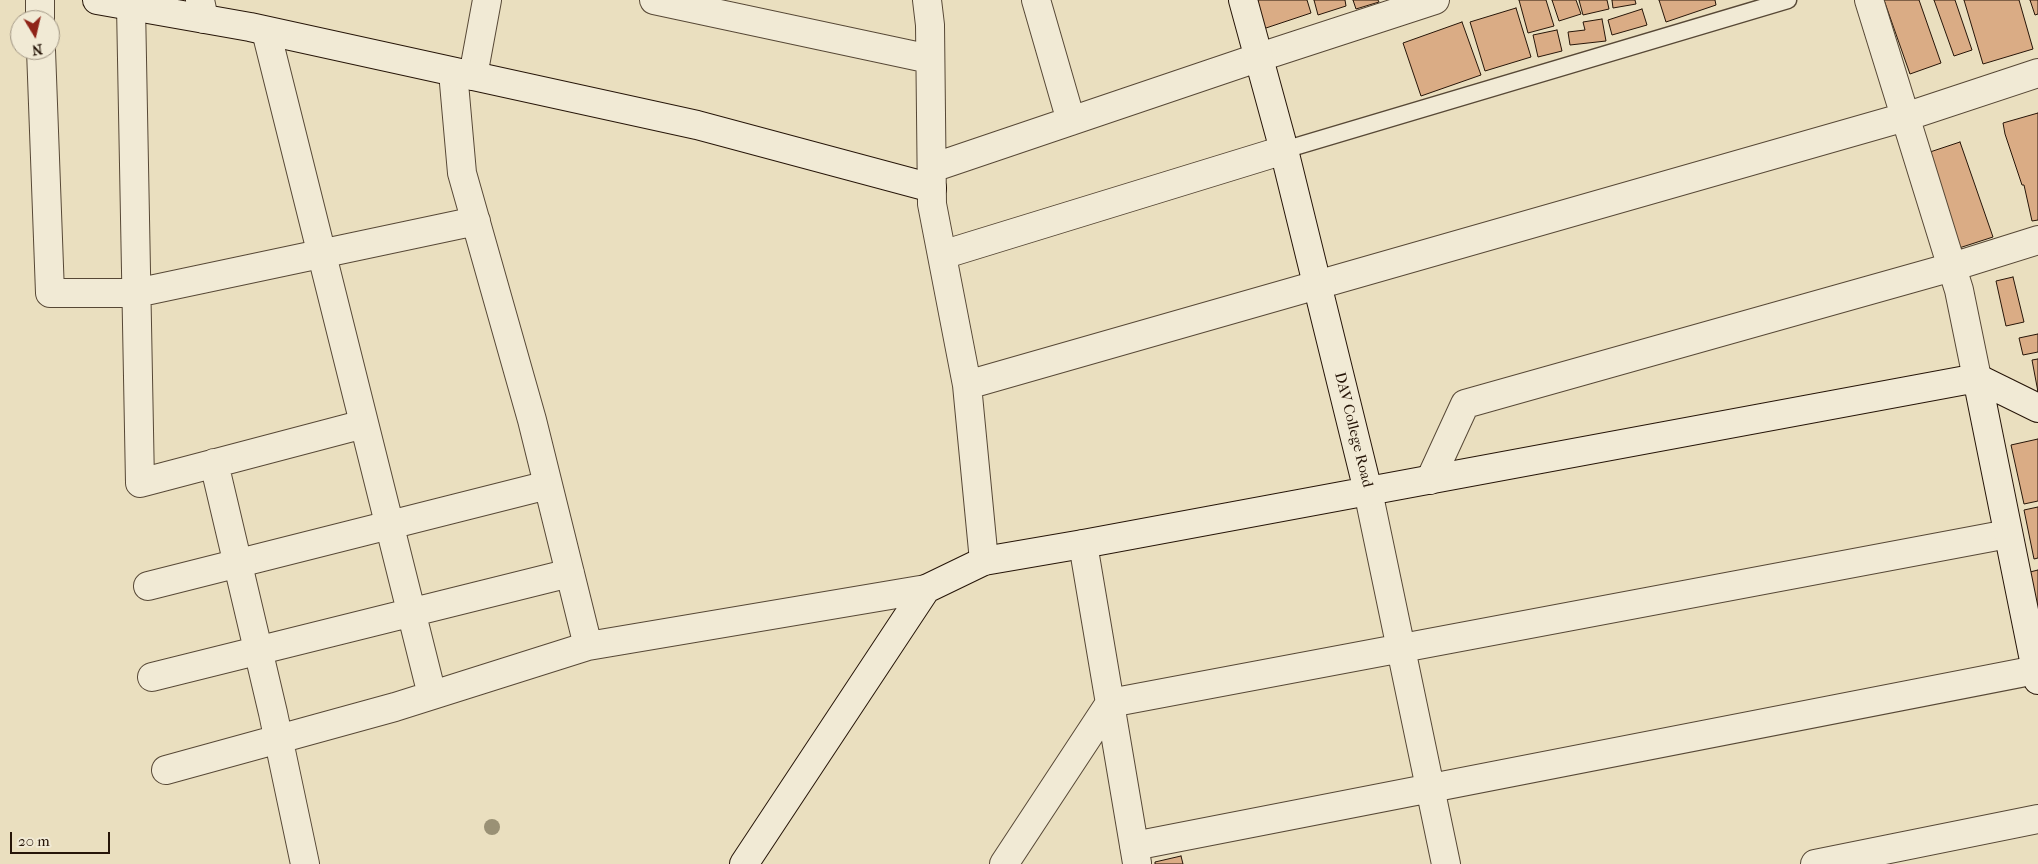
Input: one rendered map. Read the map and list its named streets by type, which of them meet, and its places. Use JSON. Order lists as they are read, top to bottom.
{
  "streets": {
    "street": ["DAV College Road"]
  },
  "scale_bar": "20 m",
  "north": "bottom"
}
